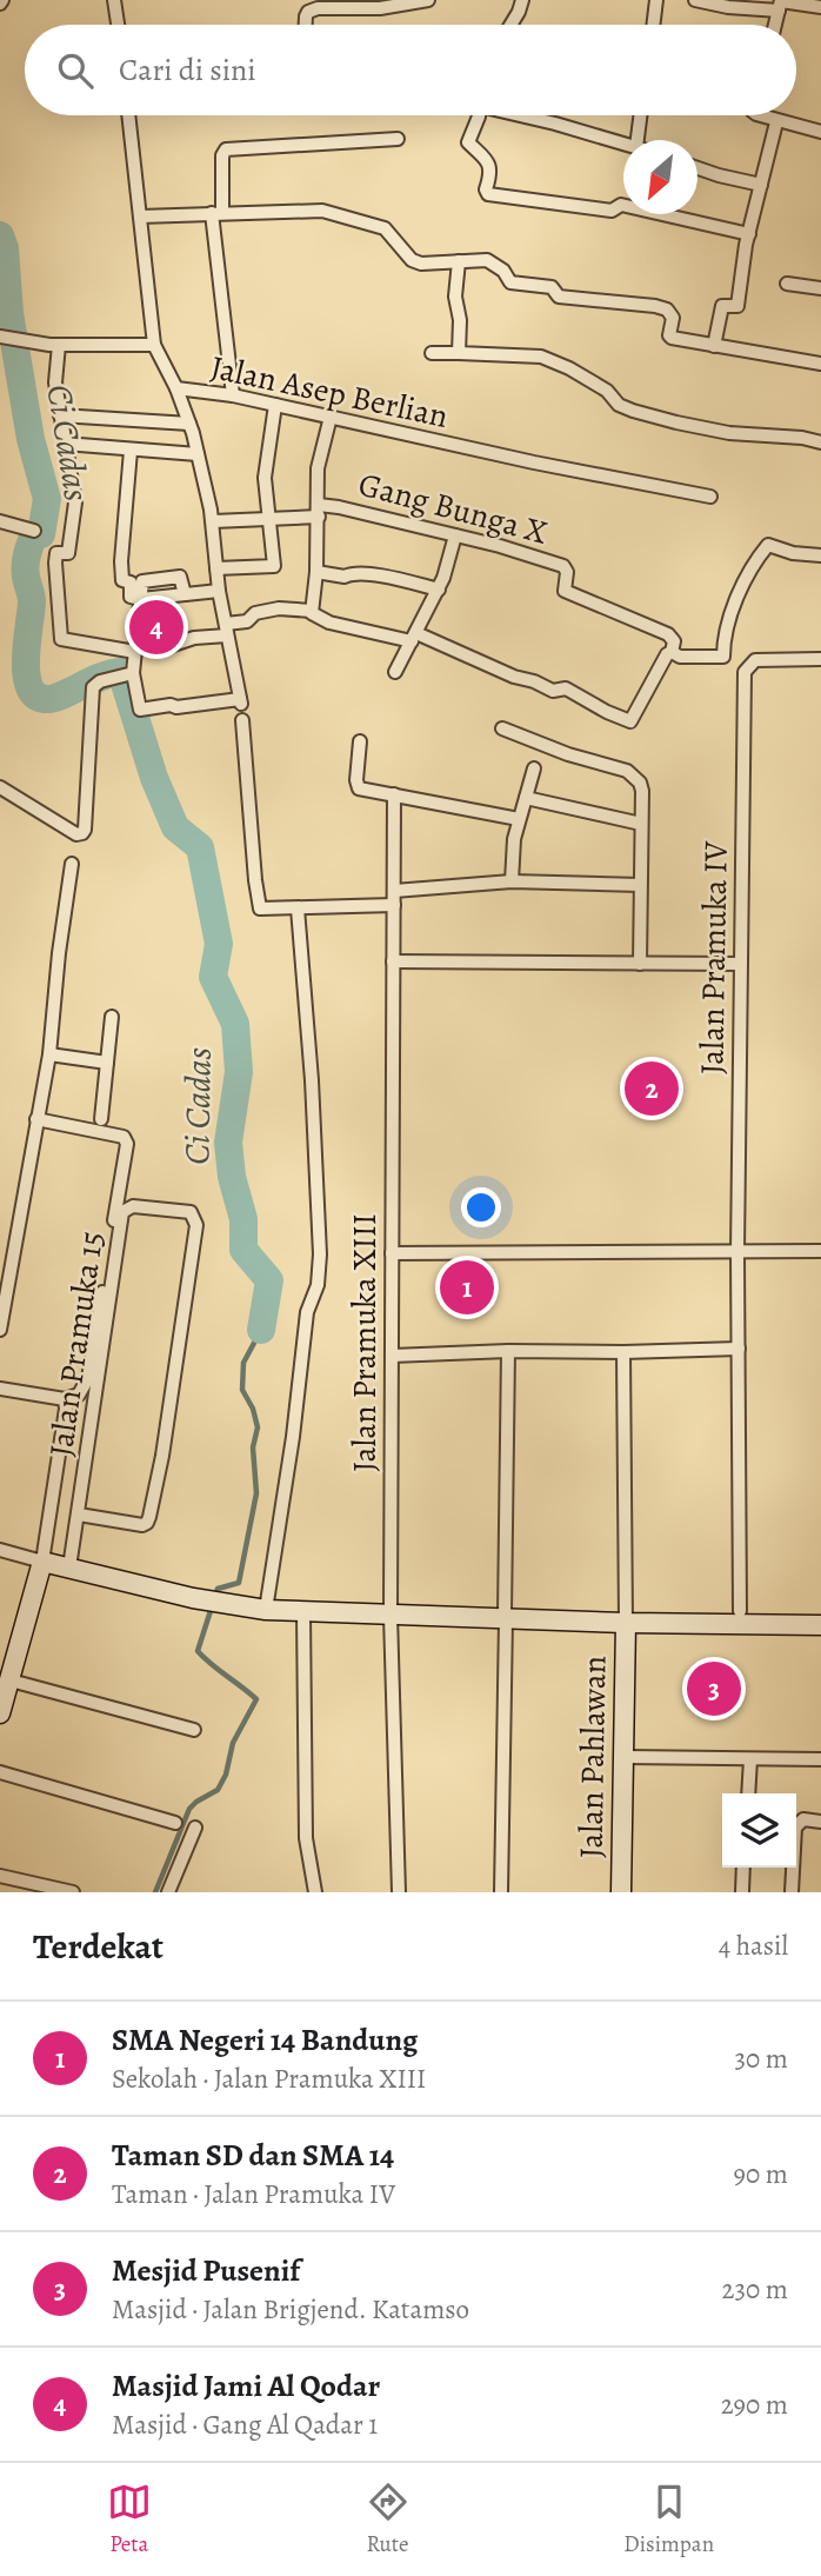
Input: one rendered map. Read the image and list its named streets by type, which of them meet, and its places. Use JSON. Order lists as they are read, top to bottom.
{
  "streets": {
    "street": [
      "Jalan Asep Berlian",
      "Gang Bunga X",
      "Jalan Pramuka IV",
      "Jalan Pramuka XIII",
      "Jalan Pramuka 15",
      "Jalan Pahlawan"
    ]
  },
  "water": ["Ci Cadas"],
  "north": "bottom left",
  "page": {
    "search": "Cari di sini",
    "pins": [
      "4",
      "2",
      "1",
      "3"
    ],
    "heading": ["Terdekat", "4 hasil"],
    "list": [
      {
        "mark": "1",
        "name": "SMA Negeri 14 Bandung",
        "note": "Sekolah · Jalan Pramuka XIII",
        "value": "30 m"
      },
      {
        "mark": "2",
        "name": "Taman SD dan SMA 14",
        "note": "Taman · Jalan Pramuka IV",
        "value": "90 m"
      },
      {
        "mark": "3",
        "name": "Mesjid Pusenif",
        "note": "Masjid · Jalan Brigjend. Katamso",
        "value": "230 m"
      },
      {
        "mark": "4",
        "name": "Masjid Jami Al Qodar",
        "note": "Masjid · Gang Al Qadar 1",
        "value": "290 m"
      }
    ],
    "nav": ["Peta", "Rute", "Disimpan"]
  }
}
